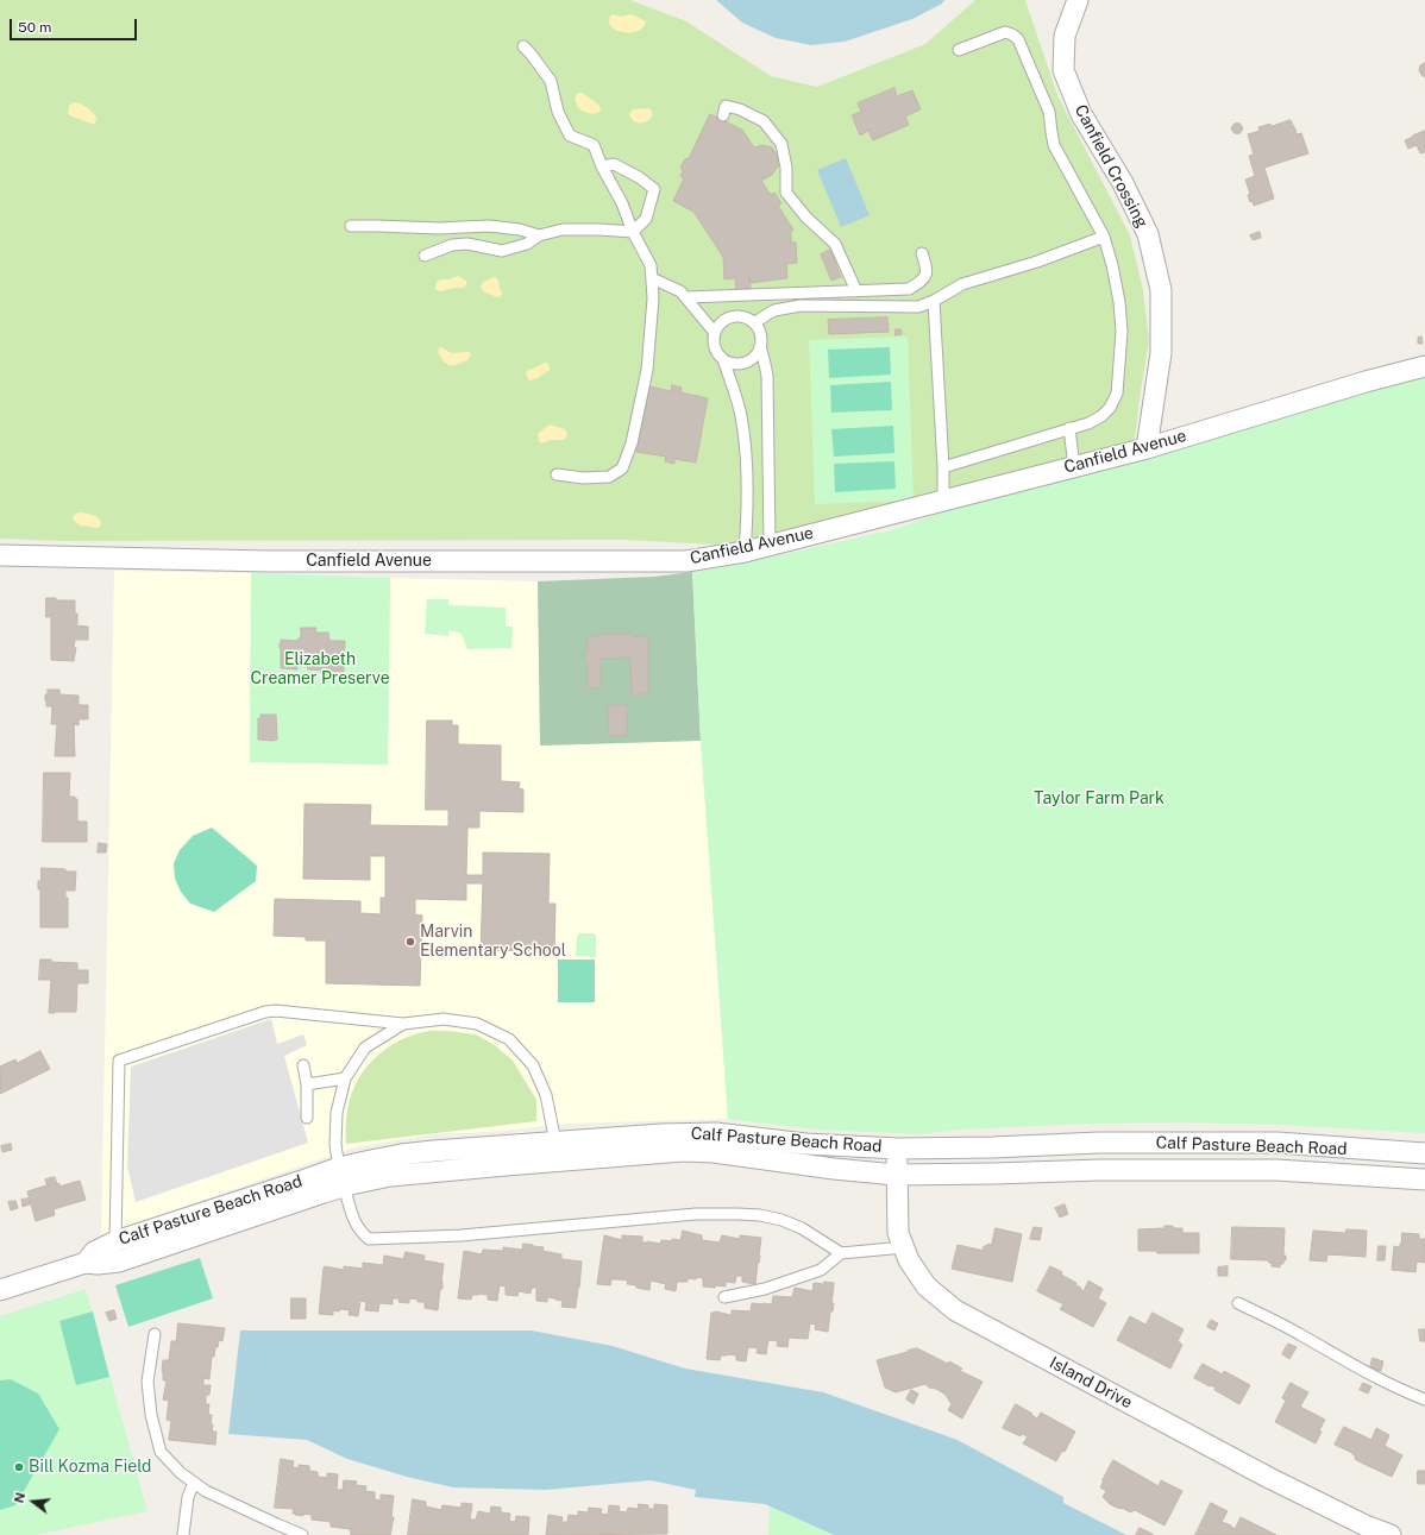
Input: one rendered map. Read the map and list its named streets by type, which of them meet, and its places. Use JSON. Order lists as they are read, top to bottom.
{
  "streets": {
    "street": [
      "Canfield Crossing",
      "Canfield Avenue",
      "Calf Pasture Beach Road",
      "Island Drive"
    ]
  },
  "crossings": [
    ["Canfield Crossing", "Canfield Avenue"],
    ["Calf Pasture Beach Road", "Island Drive"]
  ],
  "parks": ["Elizabeth Creamer Preserve", "Taylor Farm Park"],
  "places": ["Marvin Elementary School", "Bill Kozma Field"],
  "scale_bar": "50 m",
  "north": "left"
}
